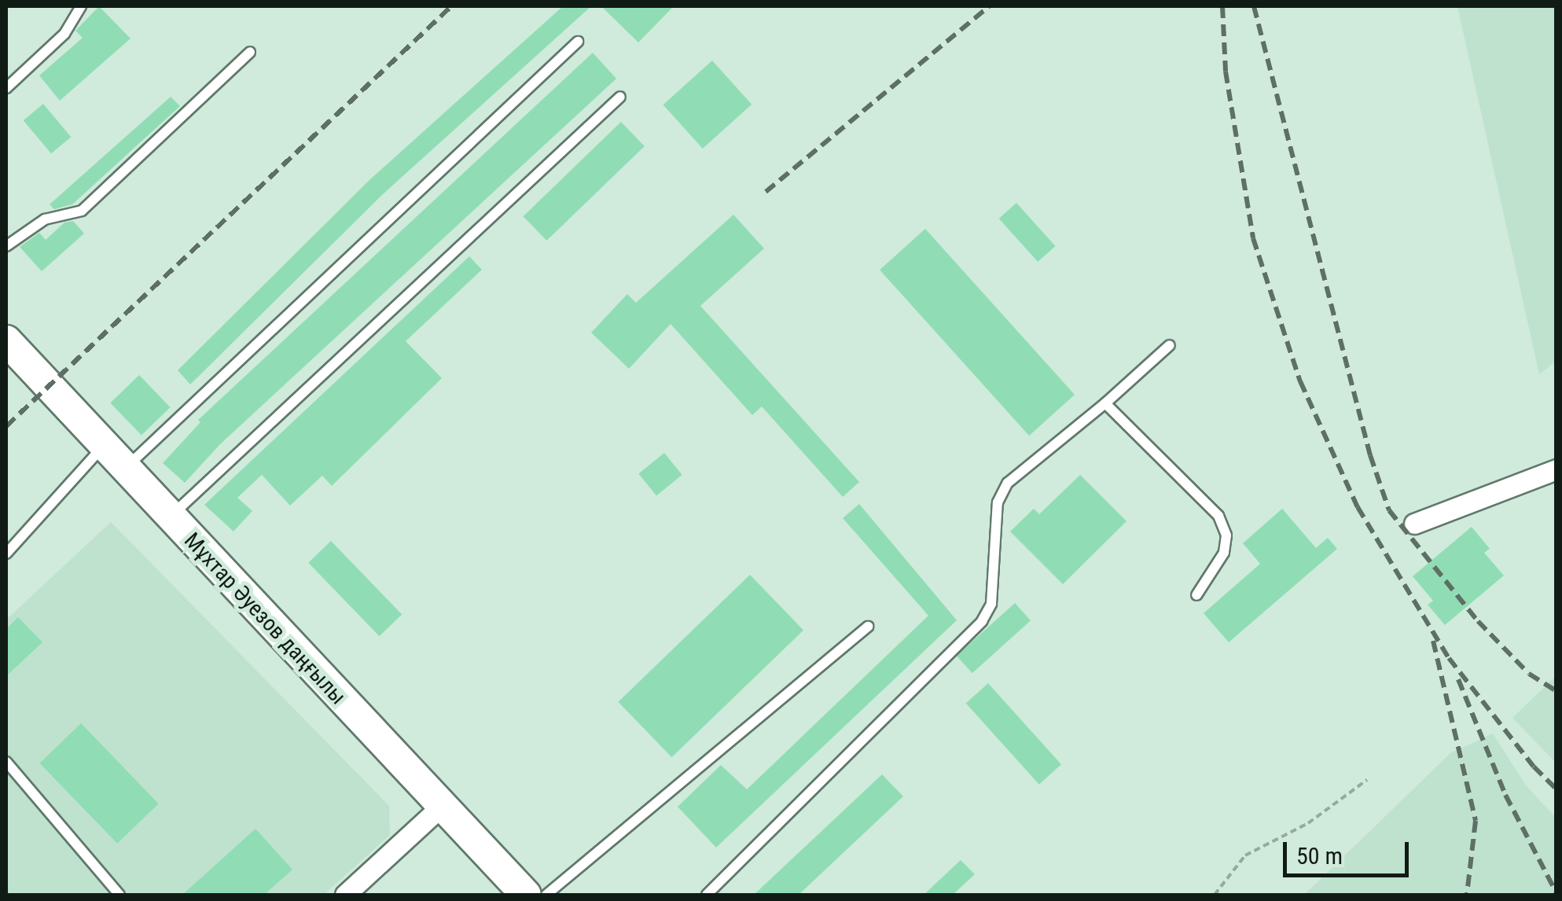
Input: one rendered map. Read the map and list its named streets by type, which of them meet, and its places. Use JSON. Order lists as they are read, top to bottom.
{
  "streets": {
    "main road": ["Мұхтар Әуезов даңғылы"]
  },
  "scale_bar": "50 m"
}
